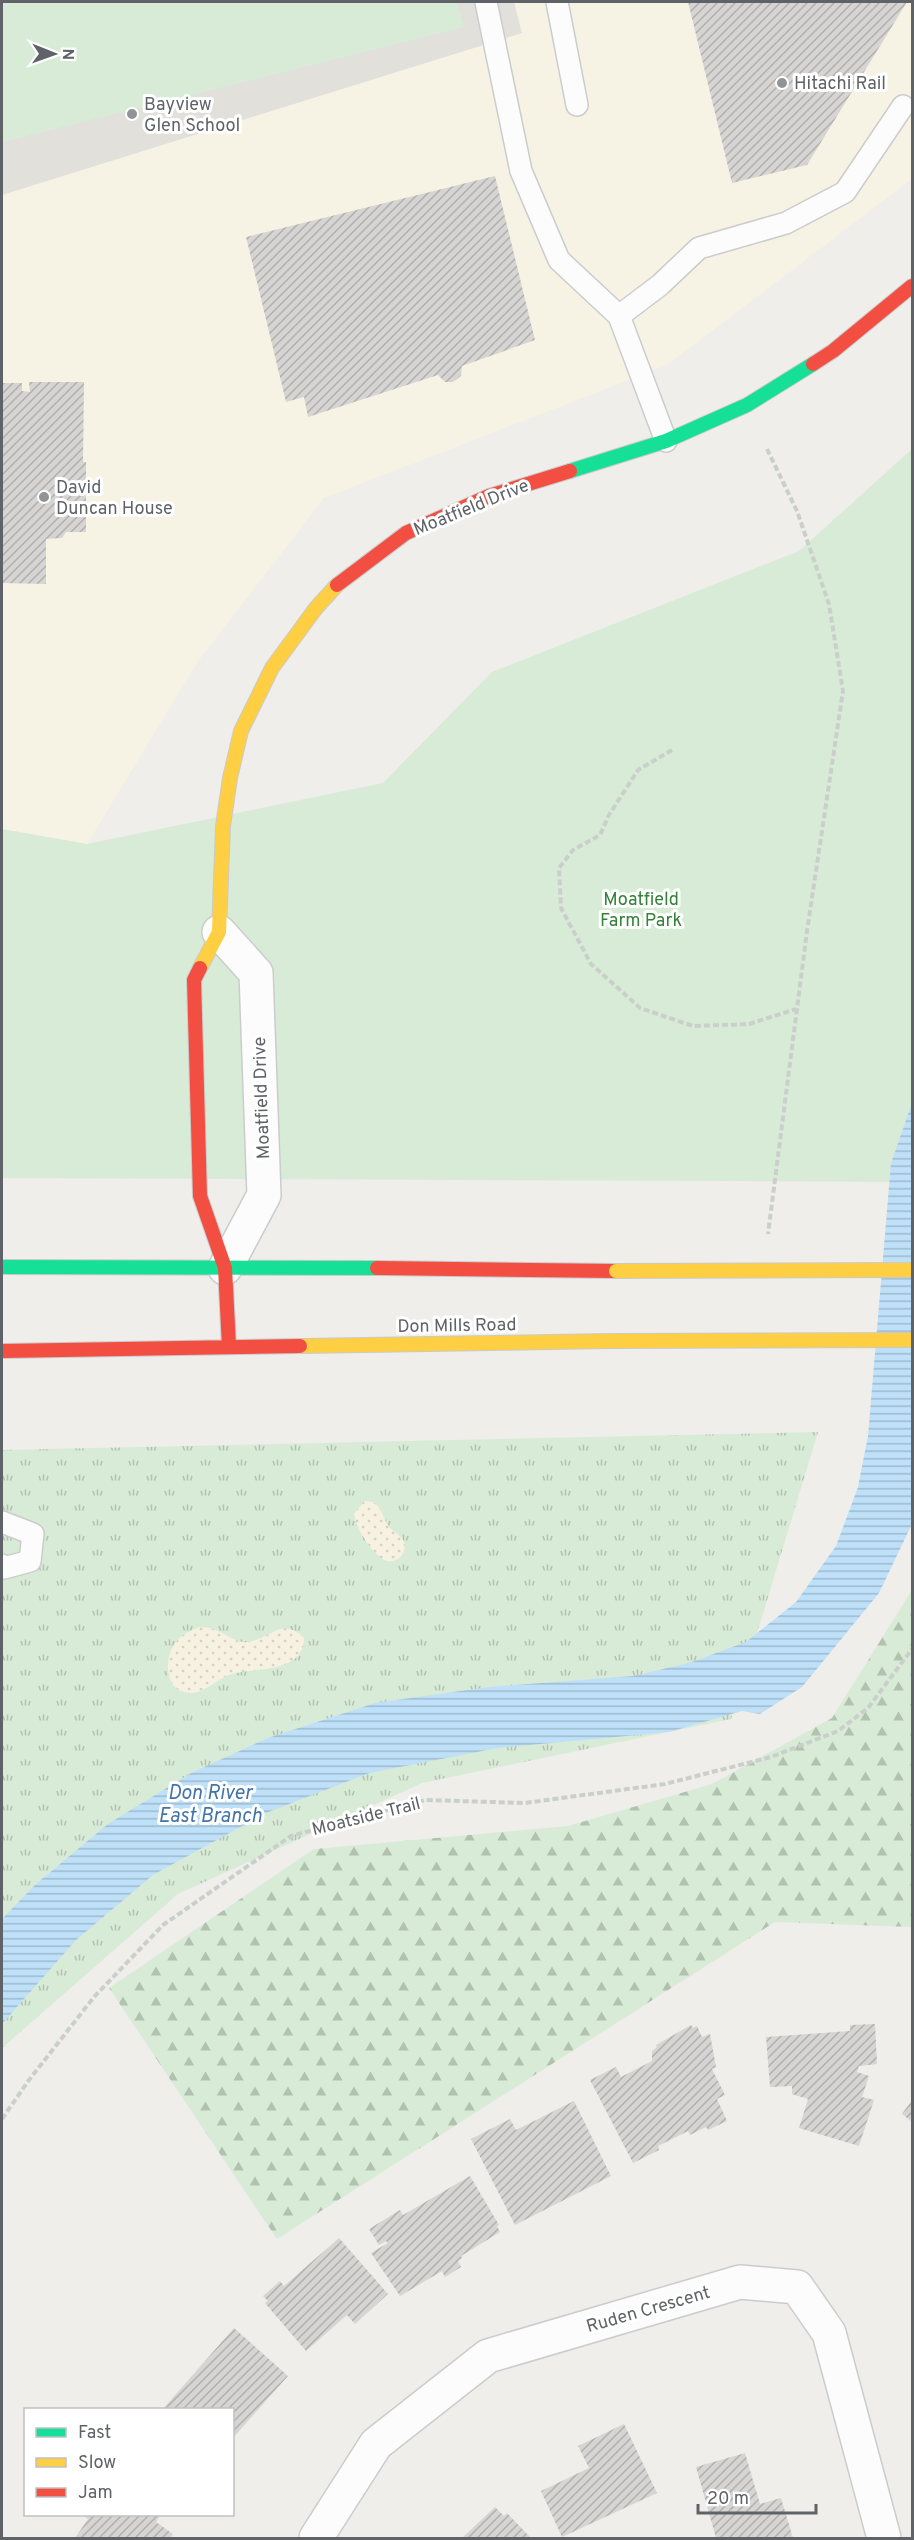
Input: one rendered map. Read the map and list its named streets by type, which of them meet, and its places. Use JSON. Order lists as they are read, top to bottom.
{
  "streets": {
    "main road": ["Moatfield Drive", "Don Mills Road"],
    "street": ["Ruden Crescent"],
    "path": ["Moatside Trail"]
  },
  "crossings": [
    ["Moatfield Drive", "Don Mills Road"]
  ],
  "water": ["Don River East Branch"],
  "parks": ["Moatfield Farm Park"],
  "places": ["Hitachi Rail", "Bayview Glen School", "David Duncan House"],
  "legend": ["Fast", "Slow", "Jam"],
  "scale_bar": "20 m",
  "north": "right"
}
